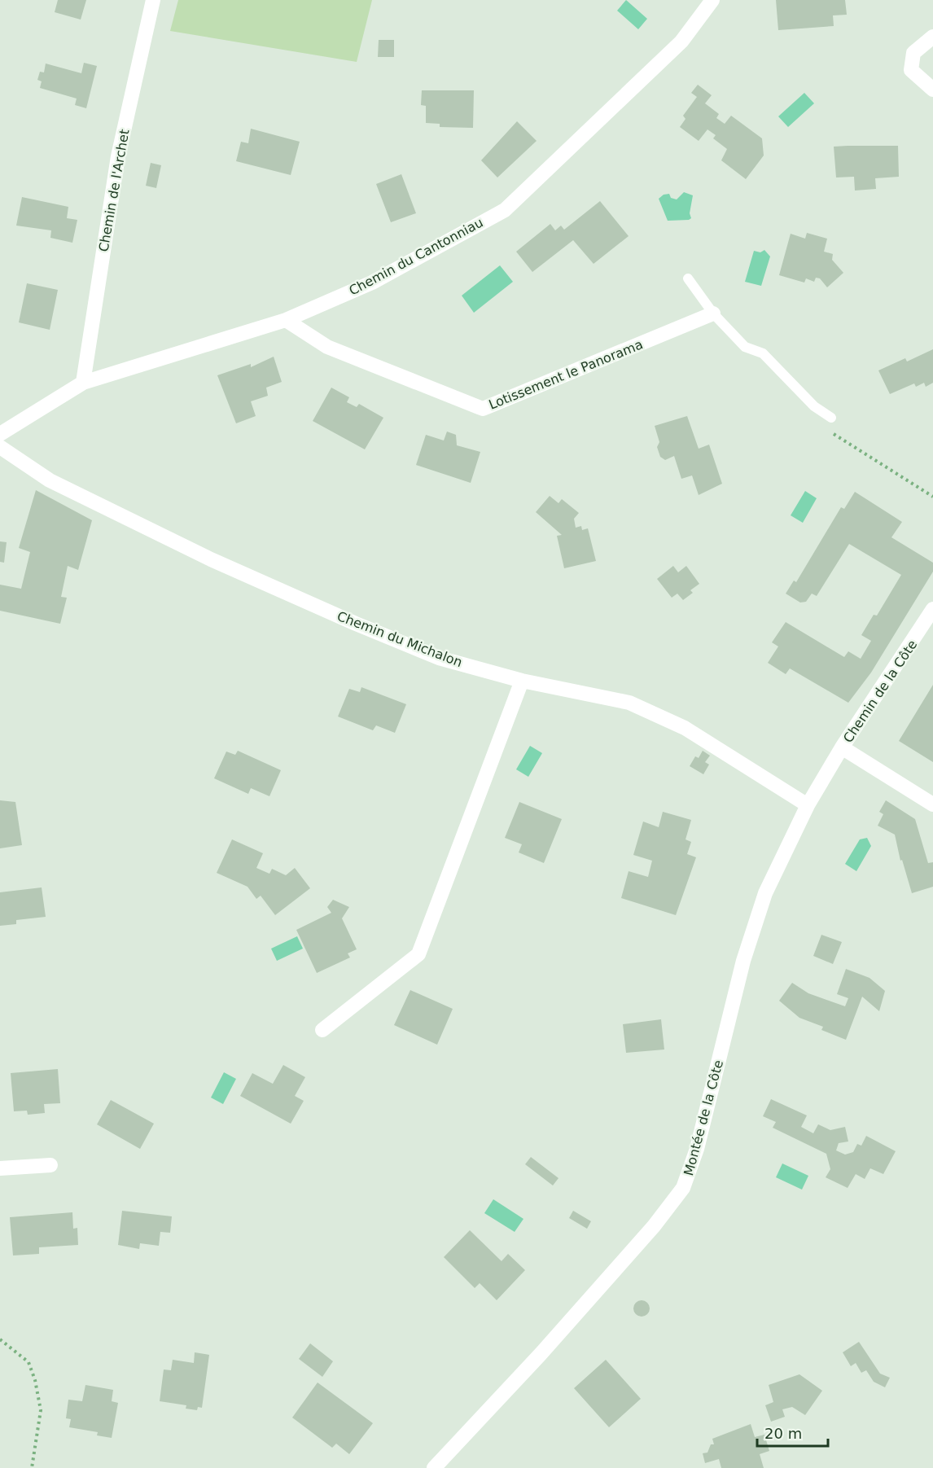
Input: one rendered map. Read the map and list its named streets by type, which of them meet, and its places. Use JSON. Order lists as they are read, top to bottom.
{
  "streets": {
    "street": [
      "Chemin de l'Archet",
      "Chemin du Cantonniau",
      "Lotissement le Panorama",
      "Chemin du Michalon",
      "Chemin de la Côte",
      "Montée de la Côte"
    ]
  },
  "crossings": [
    ["Chemin de l'Archet", "Chemin du Cantonniau"],
    ["Chemin du Cantonniau", "Lotissement le Panorama"],
    ["Chemin du Michalon", "Chemin de la Côte"],
    ["Chemin du Michalon", "Montée de la Côte"],
    ["Chemin de la Côte", "Montée de la Côte"]
  ],
  "scale_bar": "20 m"
}
